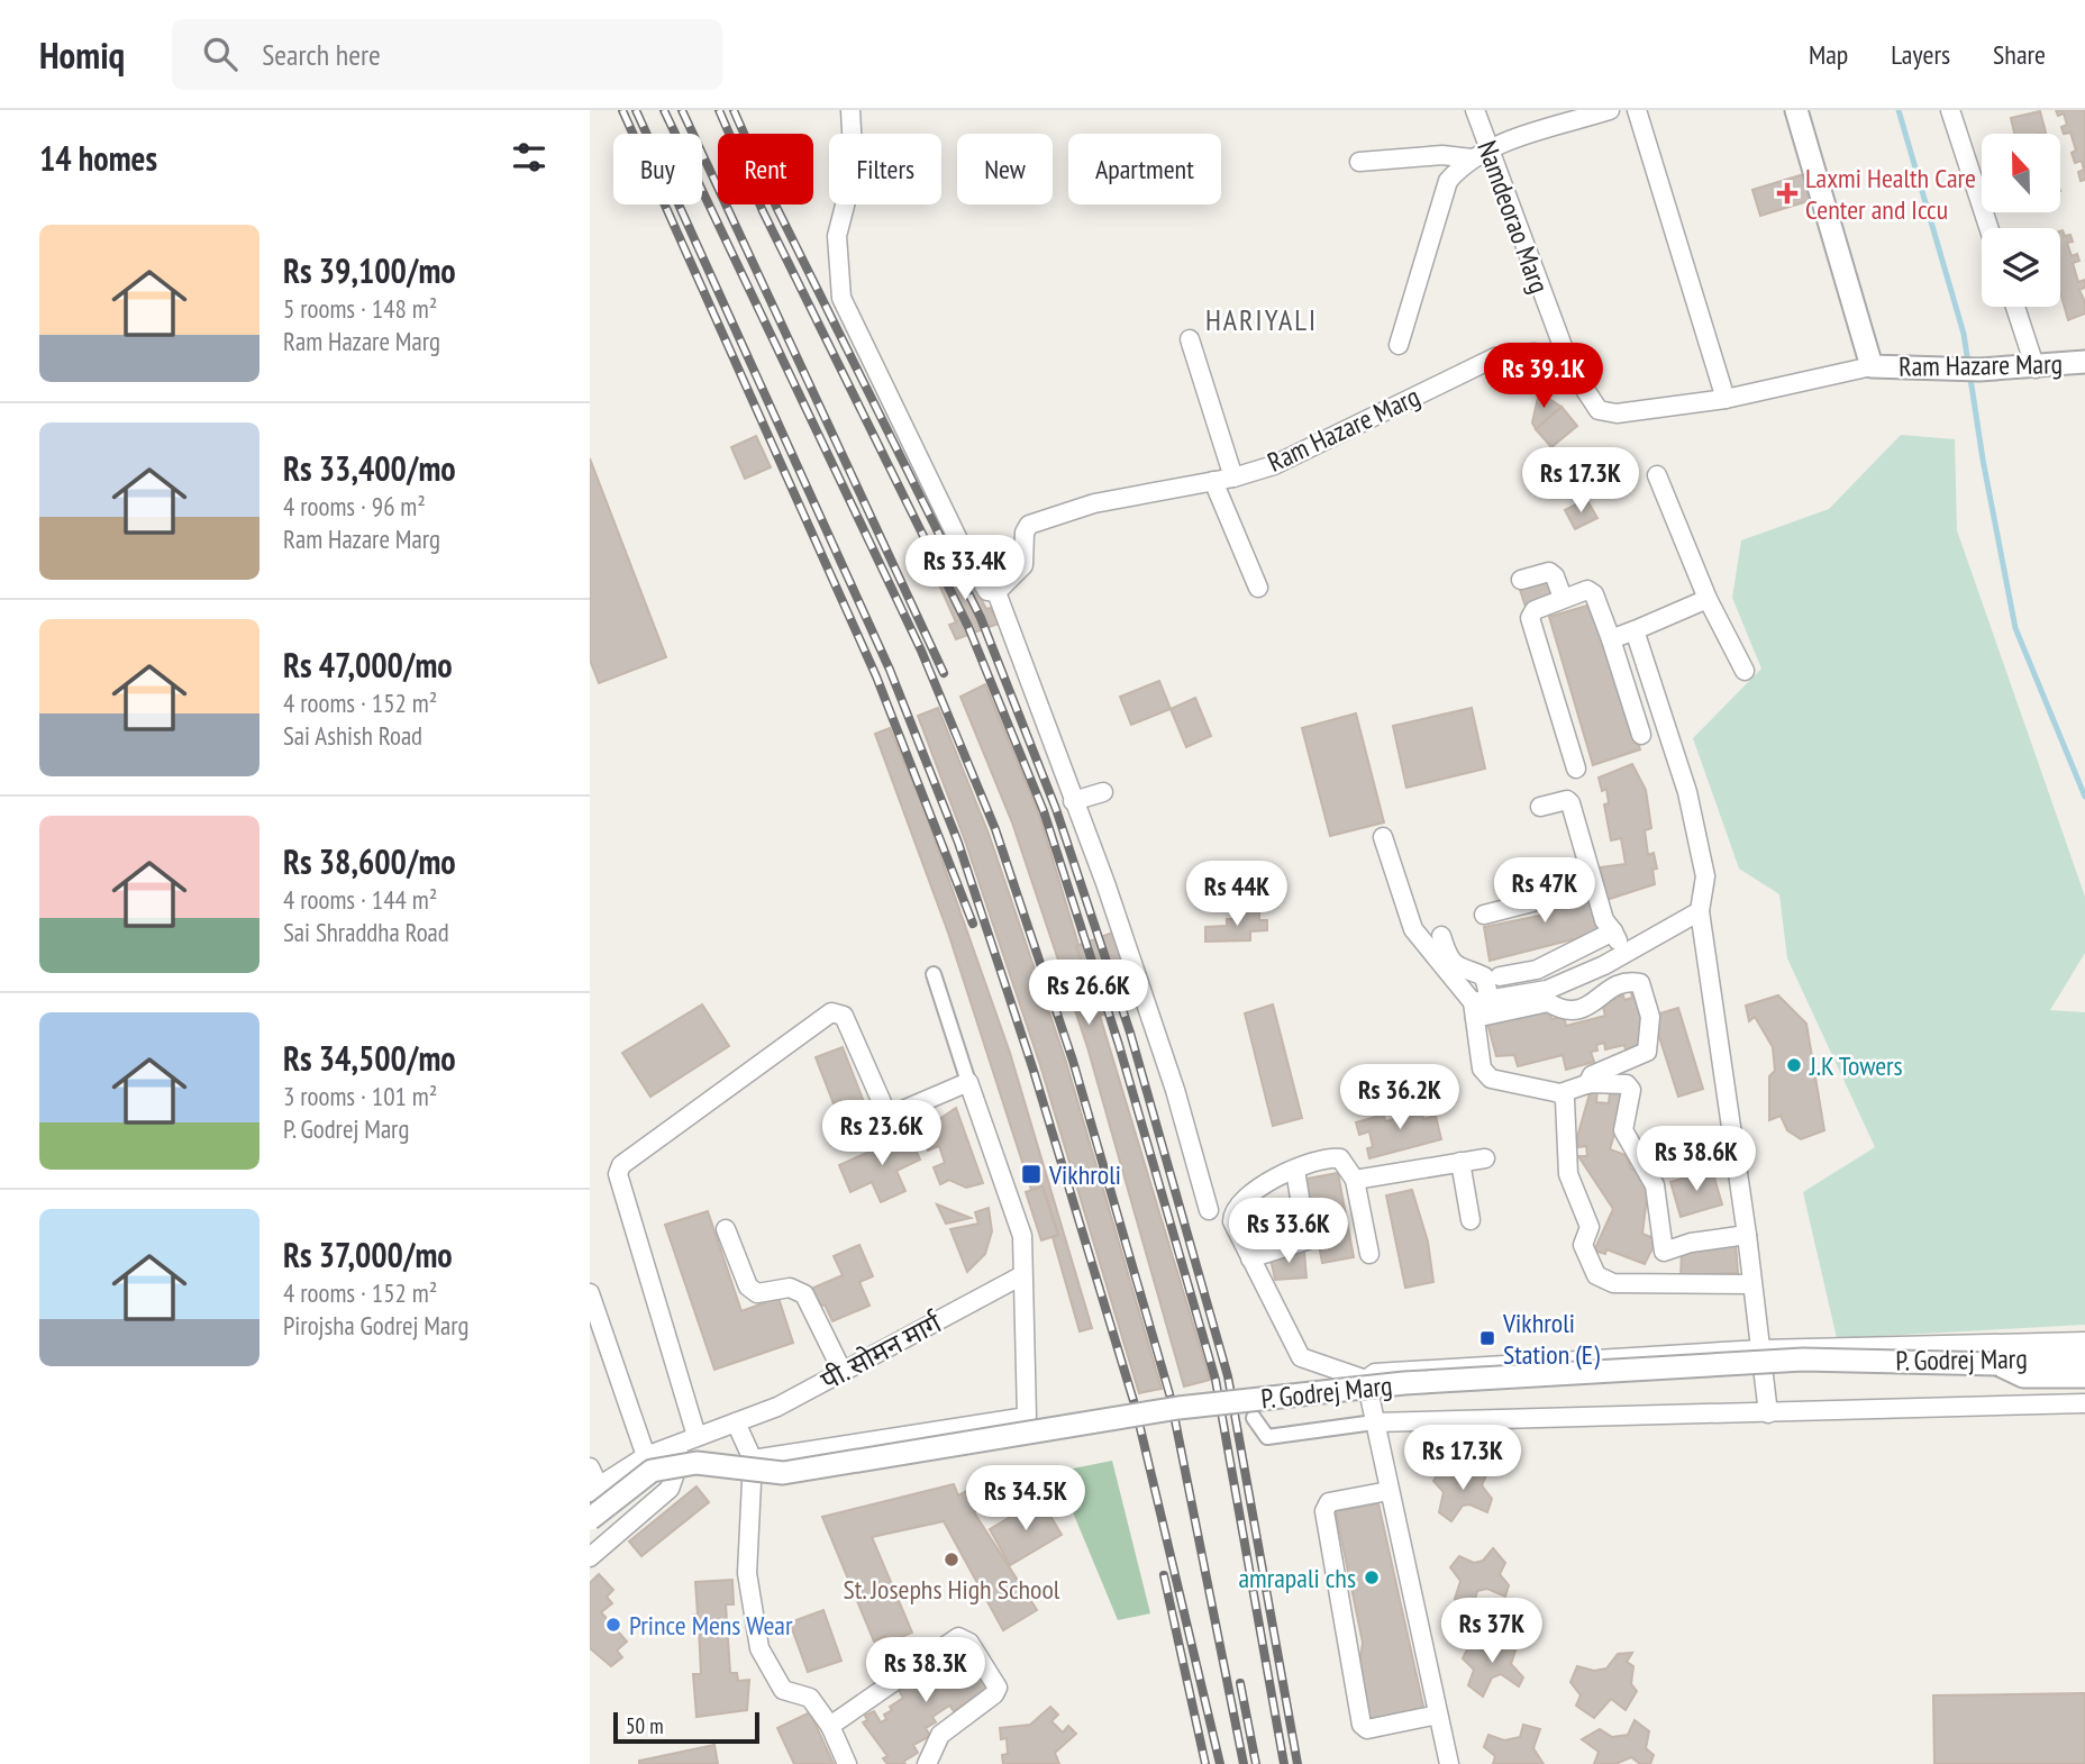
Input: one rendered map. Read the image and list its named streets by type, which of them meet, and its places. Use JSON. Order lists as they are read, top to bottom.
{
  "streets": {
    "street": [
      "Namdeorao Marg",
      "Ram Hazare Marg",
      "पी. सोमन मार्ग",
      "P. Godrej Marg"
    ]
  },
  "crossings": [
    ["Namdeorao Marg", "Ram Hazare Marg"]
  ],
  "districts": ["HARIYALI"],
  "places": {
    "health": ["Laxmi Health Care Center and Iccu"],
    "other": [
      "J.K Towers",
      "St. Josephs High School",
      "amrapali chs",
      "Prince Mens Wear"
    ],
    "transit": ["Vikhroli", "Vikhroli Station (E)"]
  },
  "scale_bar": "50 m",
  "north": "top",
  "page": {
    "header": "Homiq",
    "search": "Search here",
    "nav": ["Map", "Layers", "Share"],
    "heading": "14 homes",
    "chip": [
      "Buy",
      "Rent",
      "Filters",
      "New",
      "Apartment"
    ],
    "list": [
      {
        "name": "Rs 39,100/mo",
        "note": "5 rooms · 148 m² · Ram Hazare Marg"
      },
      {
        "name": "Rs 33,400/mo",
        "note": "4 rooms · 96 m² · Ram Hazare Marg"
      },
      {
        "name": "Rs 47,000/mo",
        "note": "4 rooms · 152 m² · Sai Ashish Road"
      },
      {
        "name": "Rs 38,600/mo",
        "note": "4 rooms · 144 m² · Sai Shraddha Road"
      },
      {
        "name": "Rs 34,500/mo",
        "note": "3 rooms · 101 m² · P. Godrej Marg"
      },
      {
        "name": "Rs 37,000/mo",
        "note": "4 rooms · 152 m² · Pirojsha Godrej Marg"
      }
    ],
    "price": [
      "Rs 39.1K",
      "Rs 17.3K",
      "Rs 33.4K",
      "Rs 47K",
      "Rs 44K",
      "Rs 26.6K",
      "Rs 36.2K",
      "Rs 23.6K",
      "Rs 38.6K",
      "Rs 33.6K",
      "Rs 17.3K",
      "Rs 34.5K",
      "Rs 37K",
      "Rs 38.3K"
    ],
    "scale": "50 m"
  }
}
